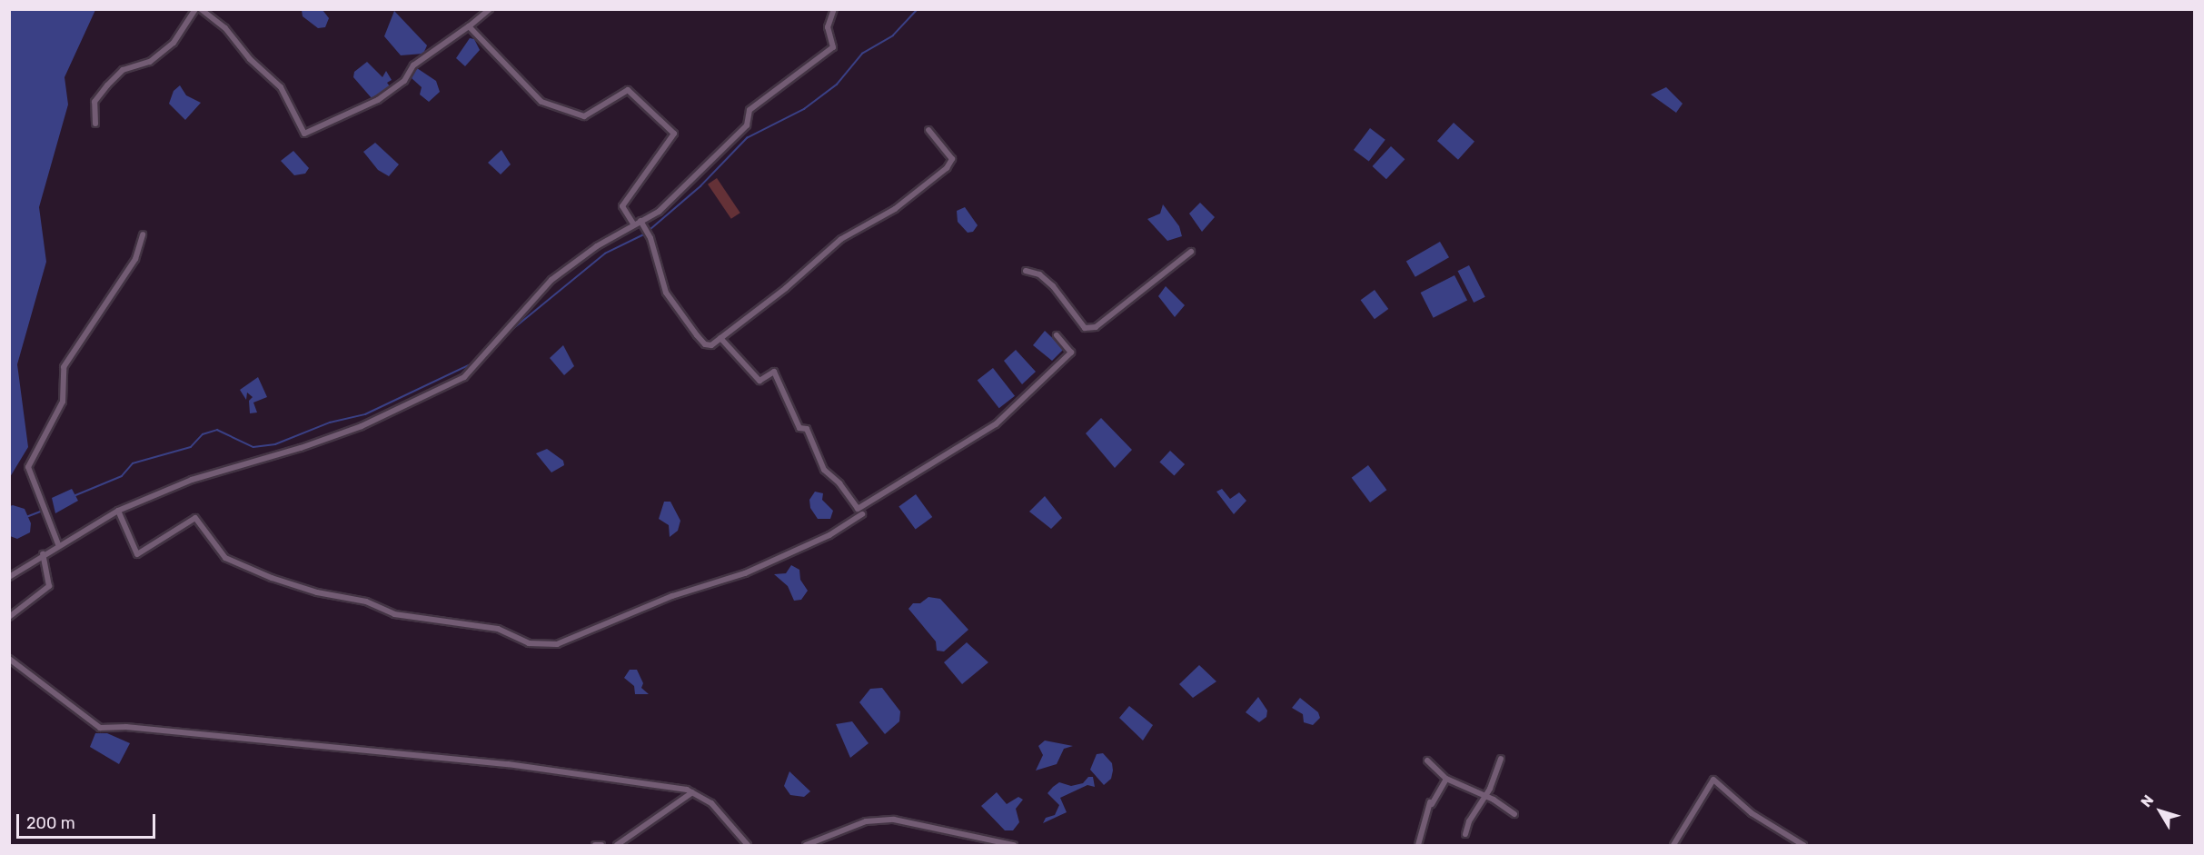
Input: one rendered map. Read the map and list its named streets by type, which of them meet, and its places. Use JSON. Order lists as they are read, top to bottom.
{
  "scale_bar": "200 m",
  "north": "top left"
}
